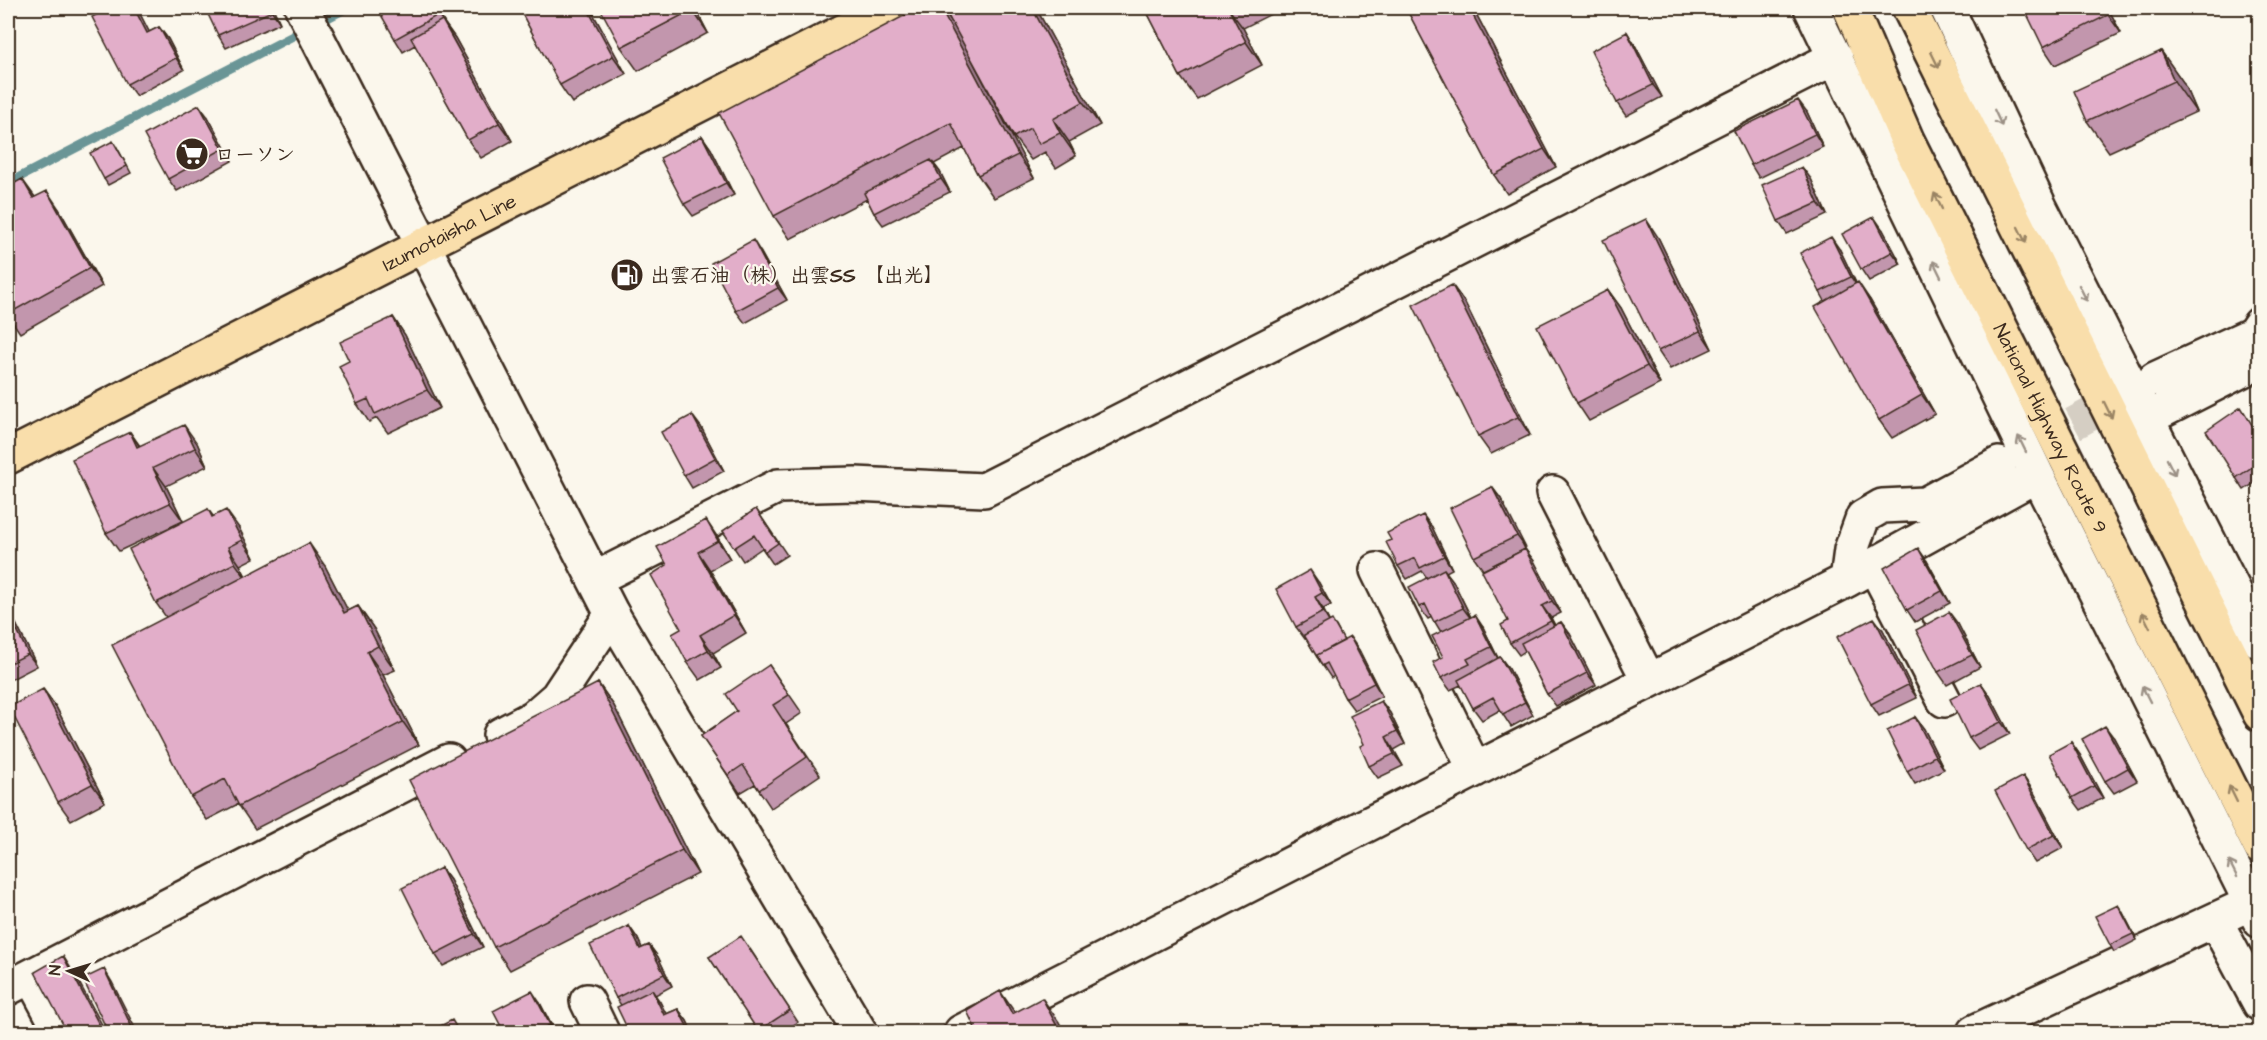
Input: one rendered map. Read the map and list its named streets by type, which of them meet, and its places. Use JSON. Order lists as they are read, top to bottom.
{
  "streets": {
    "main road": ["Izumotaisha Line", "National Highway Route 9"]
  },
  "places": {
    "supermarket": ["ローソン"],
    "fuel station": ["出雲石油（株）出雲SS 【出光】"]
  },
  "north": "left"
}
